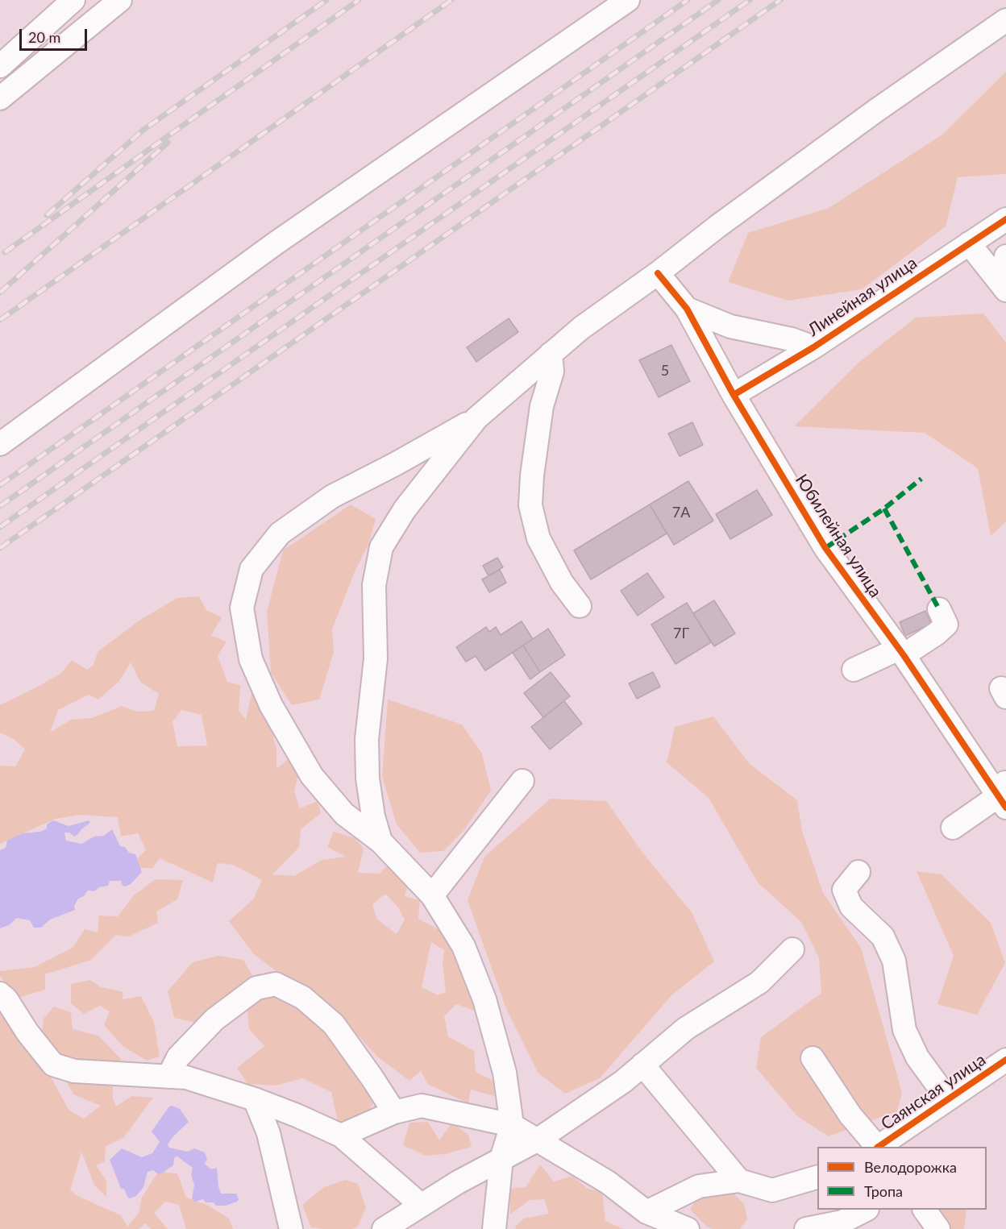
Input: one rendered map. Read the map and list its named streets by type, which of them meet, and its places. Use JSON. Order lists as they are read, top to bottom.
{
  "streets": {
    "street": ["Линейная улица", "Юбилейная улица", "Саянская улица"]
  },
  "crossings": [
    ["Линейная улица", "Юбилейная улица"]
  ],
  "house_numbers": ["5", "7А", "7Г"],
  "legend": ["Велодорожка", "Тропа"],
  "scale_bar": "20 m"
}
